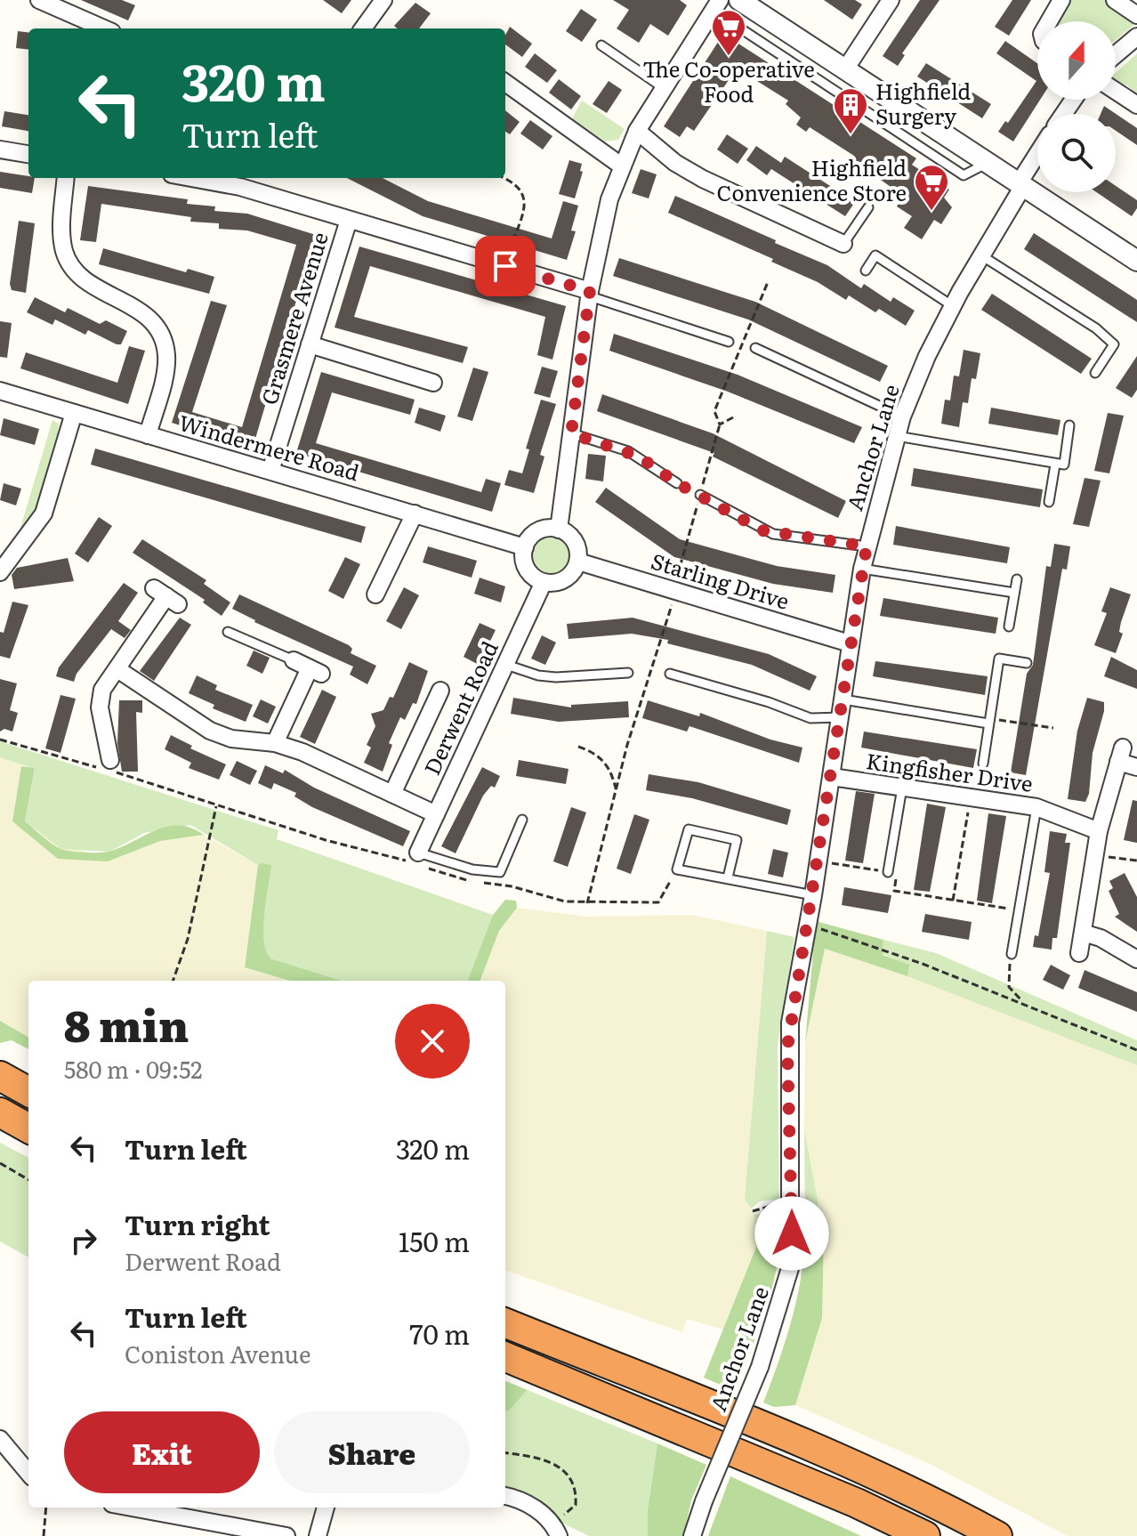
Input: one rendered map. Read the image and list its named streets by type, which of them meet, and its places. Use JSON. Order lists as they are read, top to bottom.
{
  "streets": {
    "street": [
      "Grasmere Avenue",
      "Anchor Lane",
      "Windermere Road",
      "Starling Drive",
      "Derwent Road",
      "Kingfisher Drive"
    ]
  },
  "crossings": [
    ["Grasmere Avenue", "Windermere Road"],
    ["Anchor Lane", "Starling Drive"],
    ["Anchor Lane", "Kingfisher Drive"],
    ["Windermere Road", "Starling Drive"],
    ["Windermere Road", "Derwent Road"],
    ["Starling Drive", "Derwent Road"]
  ],
  "places": {
    "supermarket": ["The Co-operative Food", "Highfield Convenience Store"],
    "building": ["Highfield Surgery"]
  },
  "north": "top",
  "page": {
    "turn": ["320 m", "Turn left"],
    "heading": ["8 min", "580 m · 09:52"],
    "list": [
      {
        "name": "Turn left",
        "value": "320 m"
      },
      {
        "name": "Turn right",
        "note": "Derwent Road",
        "value": "150 m"
      },
      {
        "name": "Turn left",
        "note": "Coniston Avenue",
        "value": "70 m"
      }
    ],
    "buttons": ["Exit", "Share"]
  }
}
